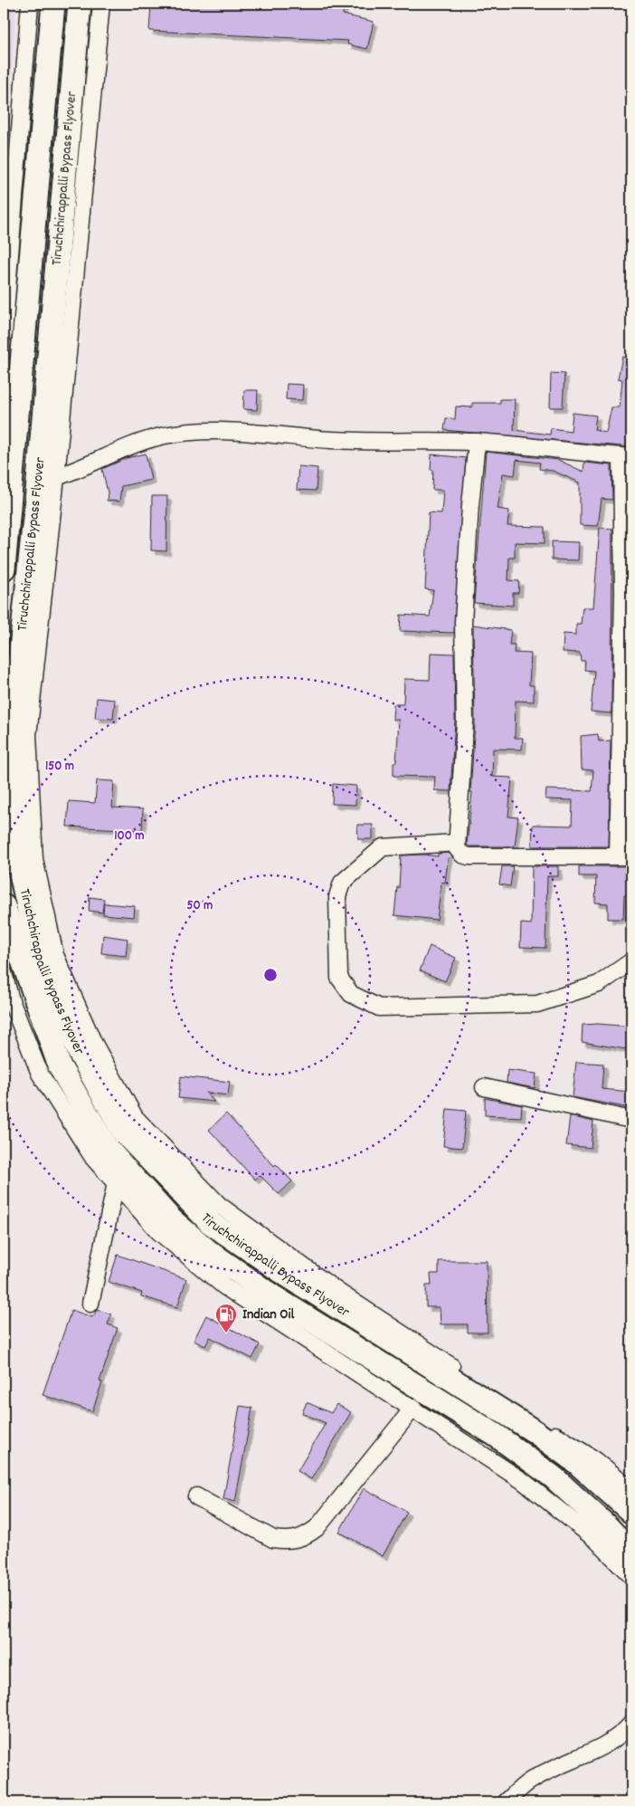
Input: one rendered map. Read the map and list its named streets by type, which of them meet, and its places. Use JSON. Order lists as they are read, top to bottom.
{
  "streets": {
    "highway": ["Tiruchchirappalli Bypass Flyover"]
  },
  "places": {
    "fuel station": ["Indian Oil"]
  },
  "rings": ["150 m", "100 m", "50 m"]
}
